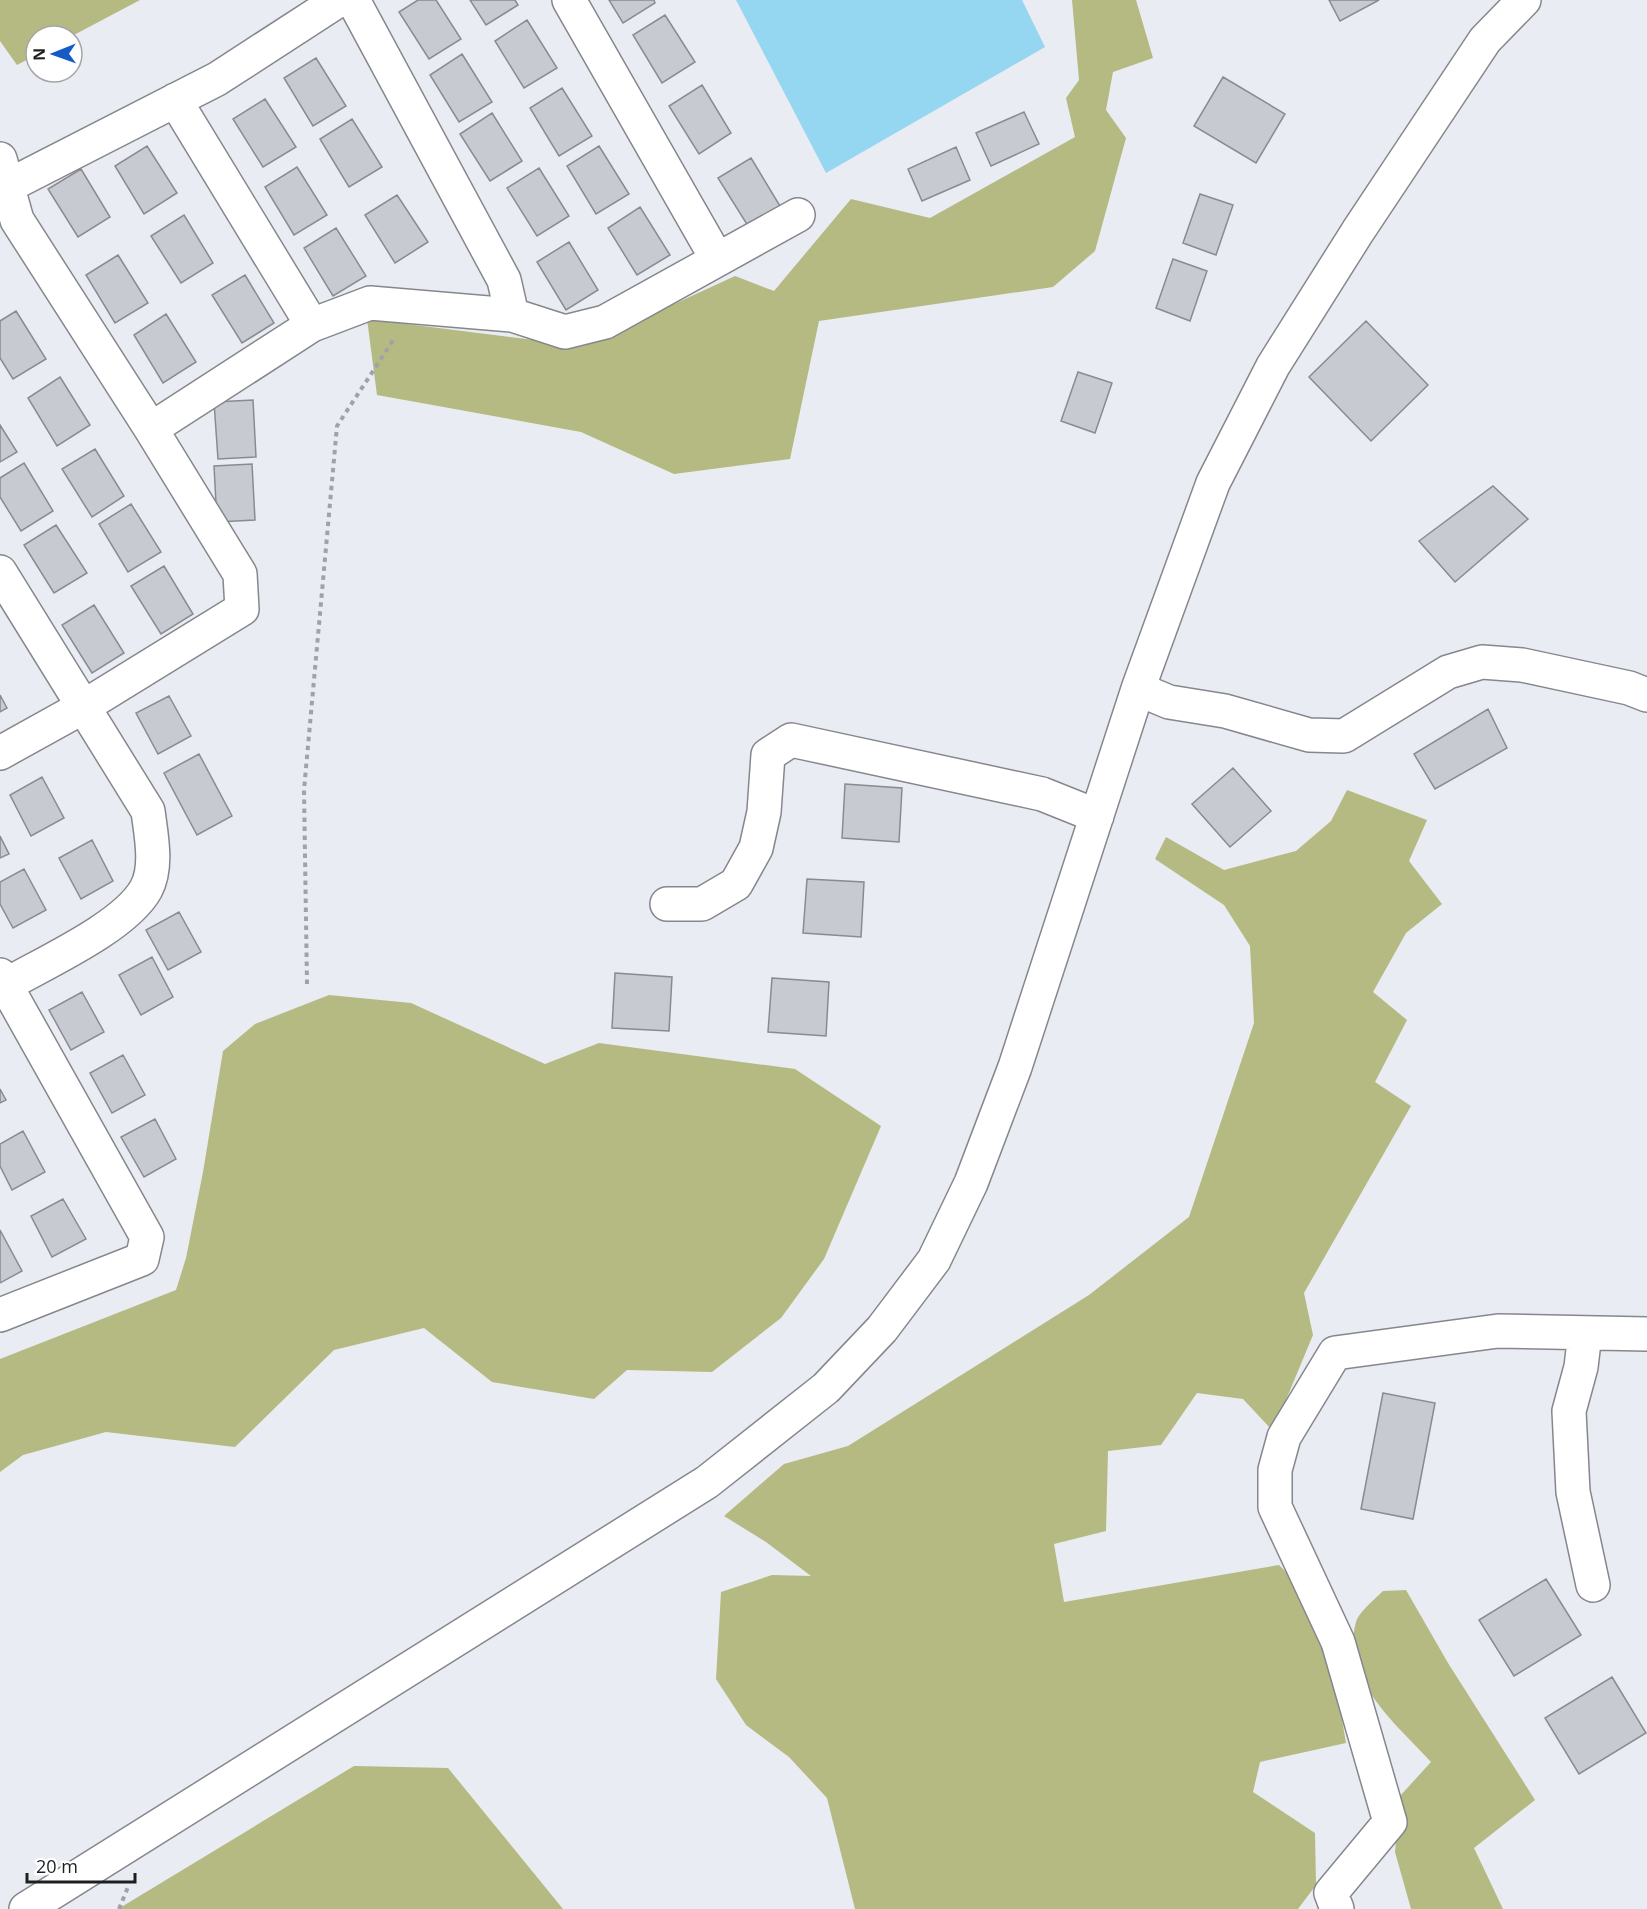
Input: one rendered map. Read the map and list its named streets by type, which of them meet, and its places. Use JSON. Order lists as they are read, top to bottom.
{
  "scale_bar": "20 m",
  "north": "left"
}
